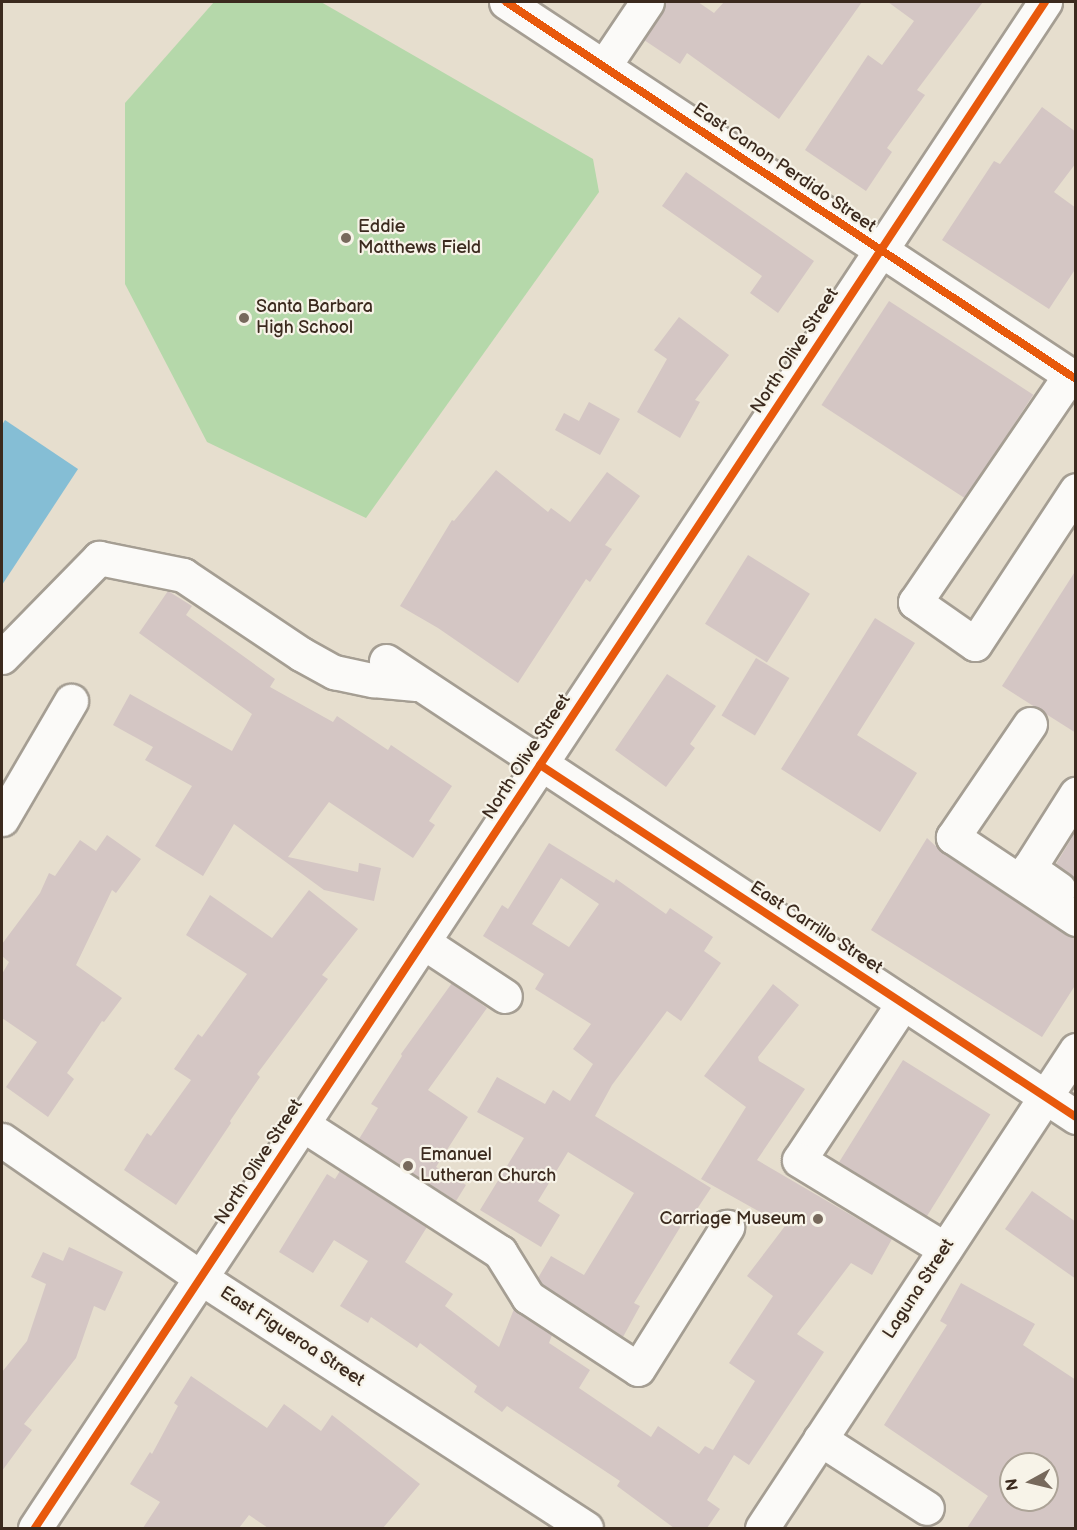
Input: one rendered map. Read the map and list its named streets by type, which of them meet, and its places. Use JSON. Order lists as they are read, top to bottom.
{
  "streets": {
    "street": [
      "East Canon Perdido Street",
      "North Olive Street",
      "East Carrillo Street",
      "Laguna Street",
      "East Figueroa Street"
    ]
  },
  "crossings": [
    ["East Canon Perdido Street", "North Olive Street"],
    ["North Olive Street", "East Carrillo Street"],
    ["North Olive Street", "East Figueroa Street"],
    ["East Carrillo Street", "Laguna Street"]
  ],
  "places": [
    "Eddie Matthews Field",
    "Santa Barbara High School",
    "Emanuel Lutheran Church",
    "Carriage Museum"
  ],
  "north": "left"
}
